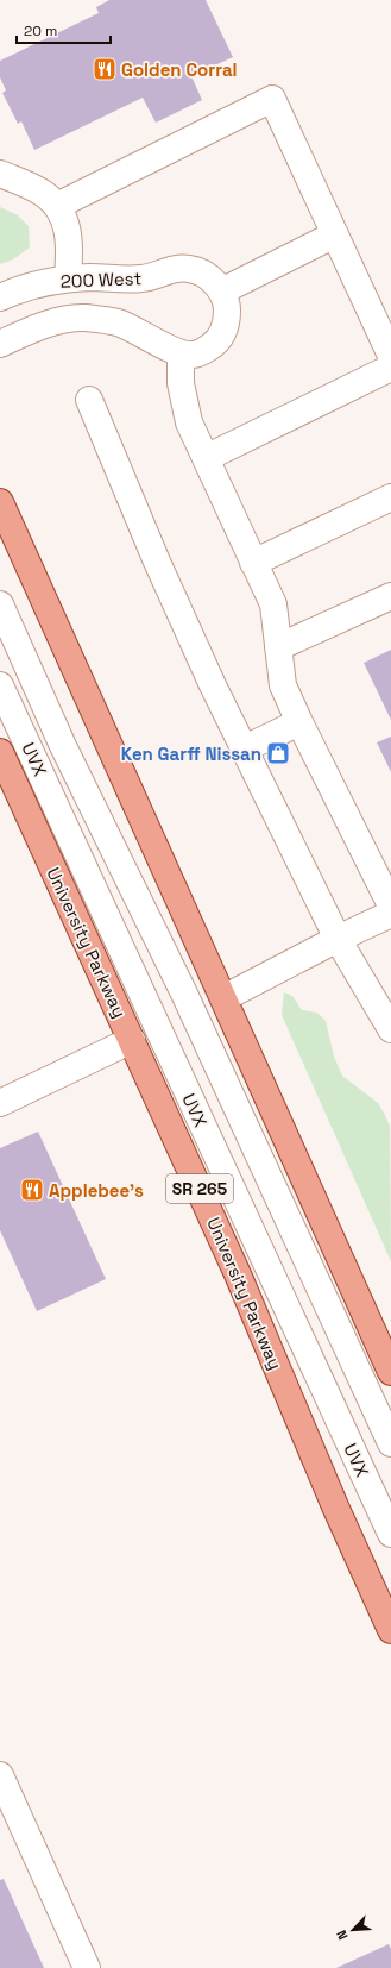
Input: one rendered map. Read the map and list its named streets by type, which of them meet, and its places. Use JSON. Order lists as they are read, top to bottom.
{
  "streets": {
    "main road": ["University Parkway", "SR 265"],
    "street": ["200 West", "UVX"]
  },
  "places": {
    "restaurant": ["Golden Corral", "Applebee's"],
    "shop": ["Ken Garff Nissan"]
  },
  "scale_bar": "20 m",
  "north": "bottom left"
}
